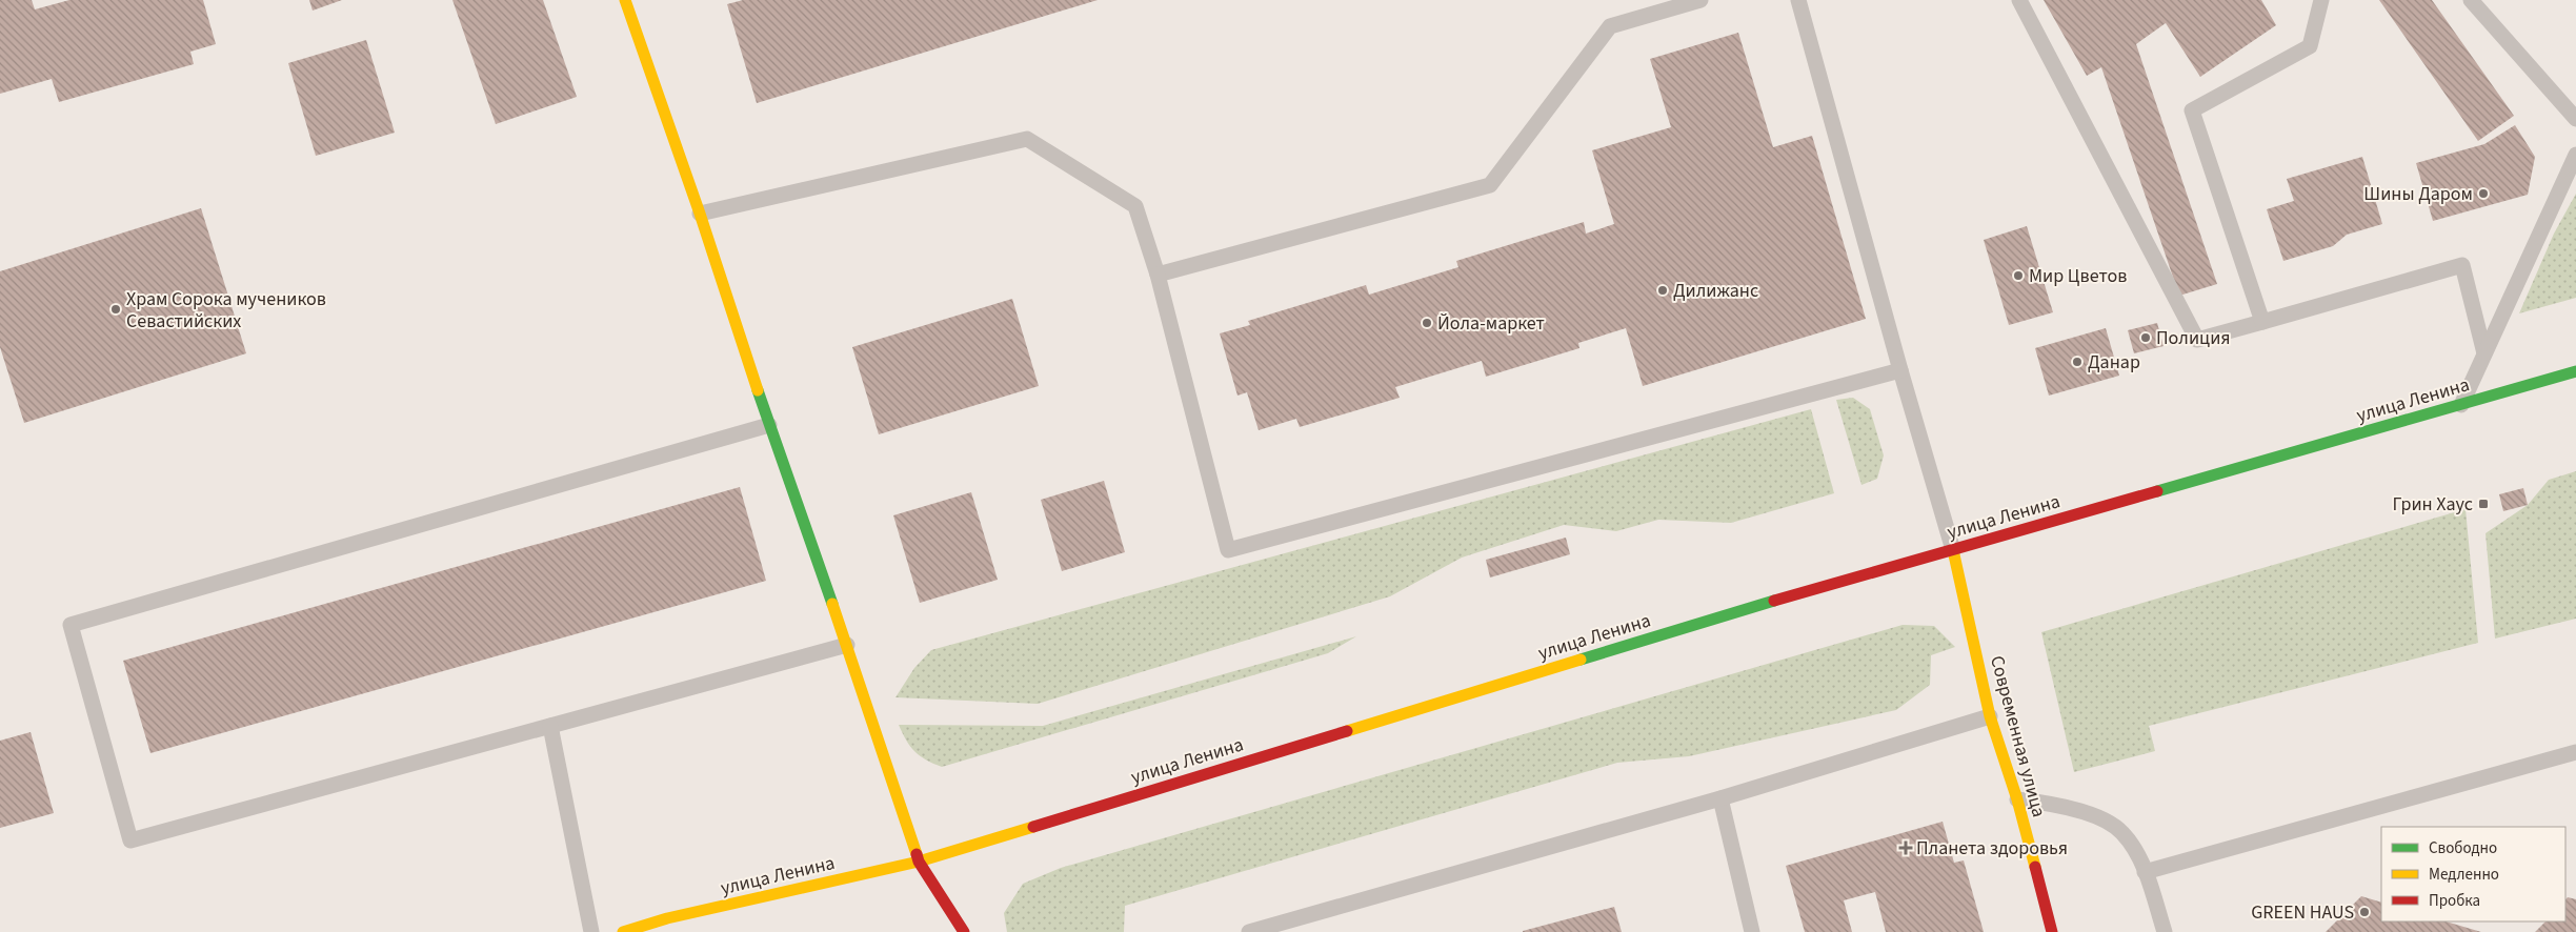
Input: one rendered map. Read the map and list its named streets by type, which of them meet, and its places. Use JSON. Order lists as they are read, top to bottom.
{
  "streets": {
    "main road": ["улица Ленина", "Современная улица"]
  },
  "crossings": [
    ["улица Ленина", "Современная улица"]
  ],
  "places": {
    "other": [
      "Шины Даром",
      "Мир Цветов",
      "Дилижанс",
      "Храм Сорока мучеников Севастийских",
      "Йола-маркет",
      "Полиция",
      "Данар",
      "GREEN HAUS"
    ],
    "transit": ["Грин Хаус"],
    "health": ["Планета здоровья"]
  },
  "legend": ["Свободно", "Медленно", "Пробка"]
}
